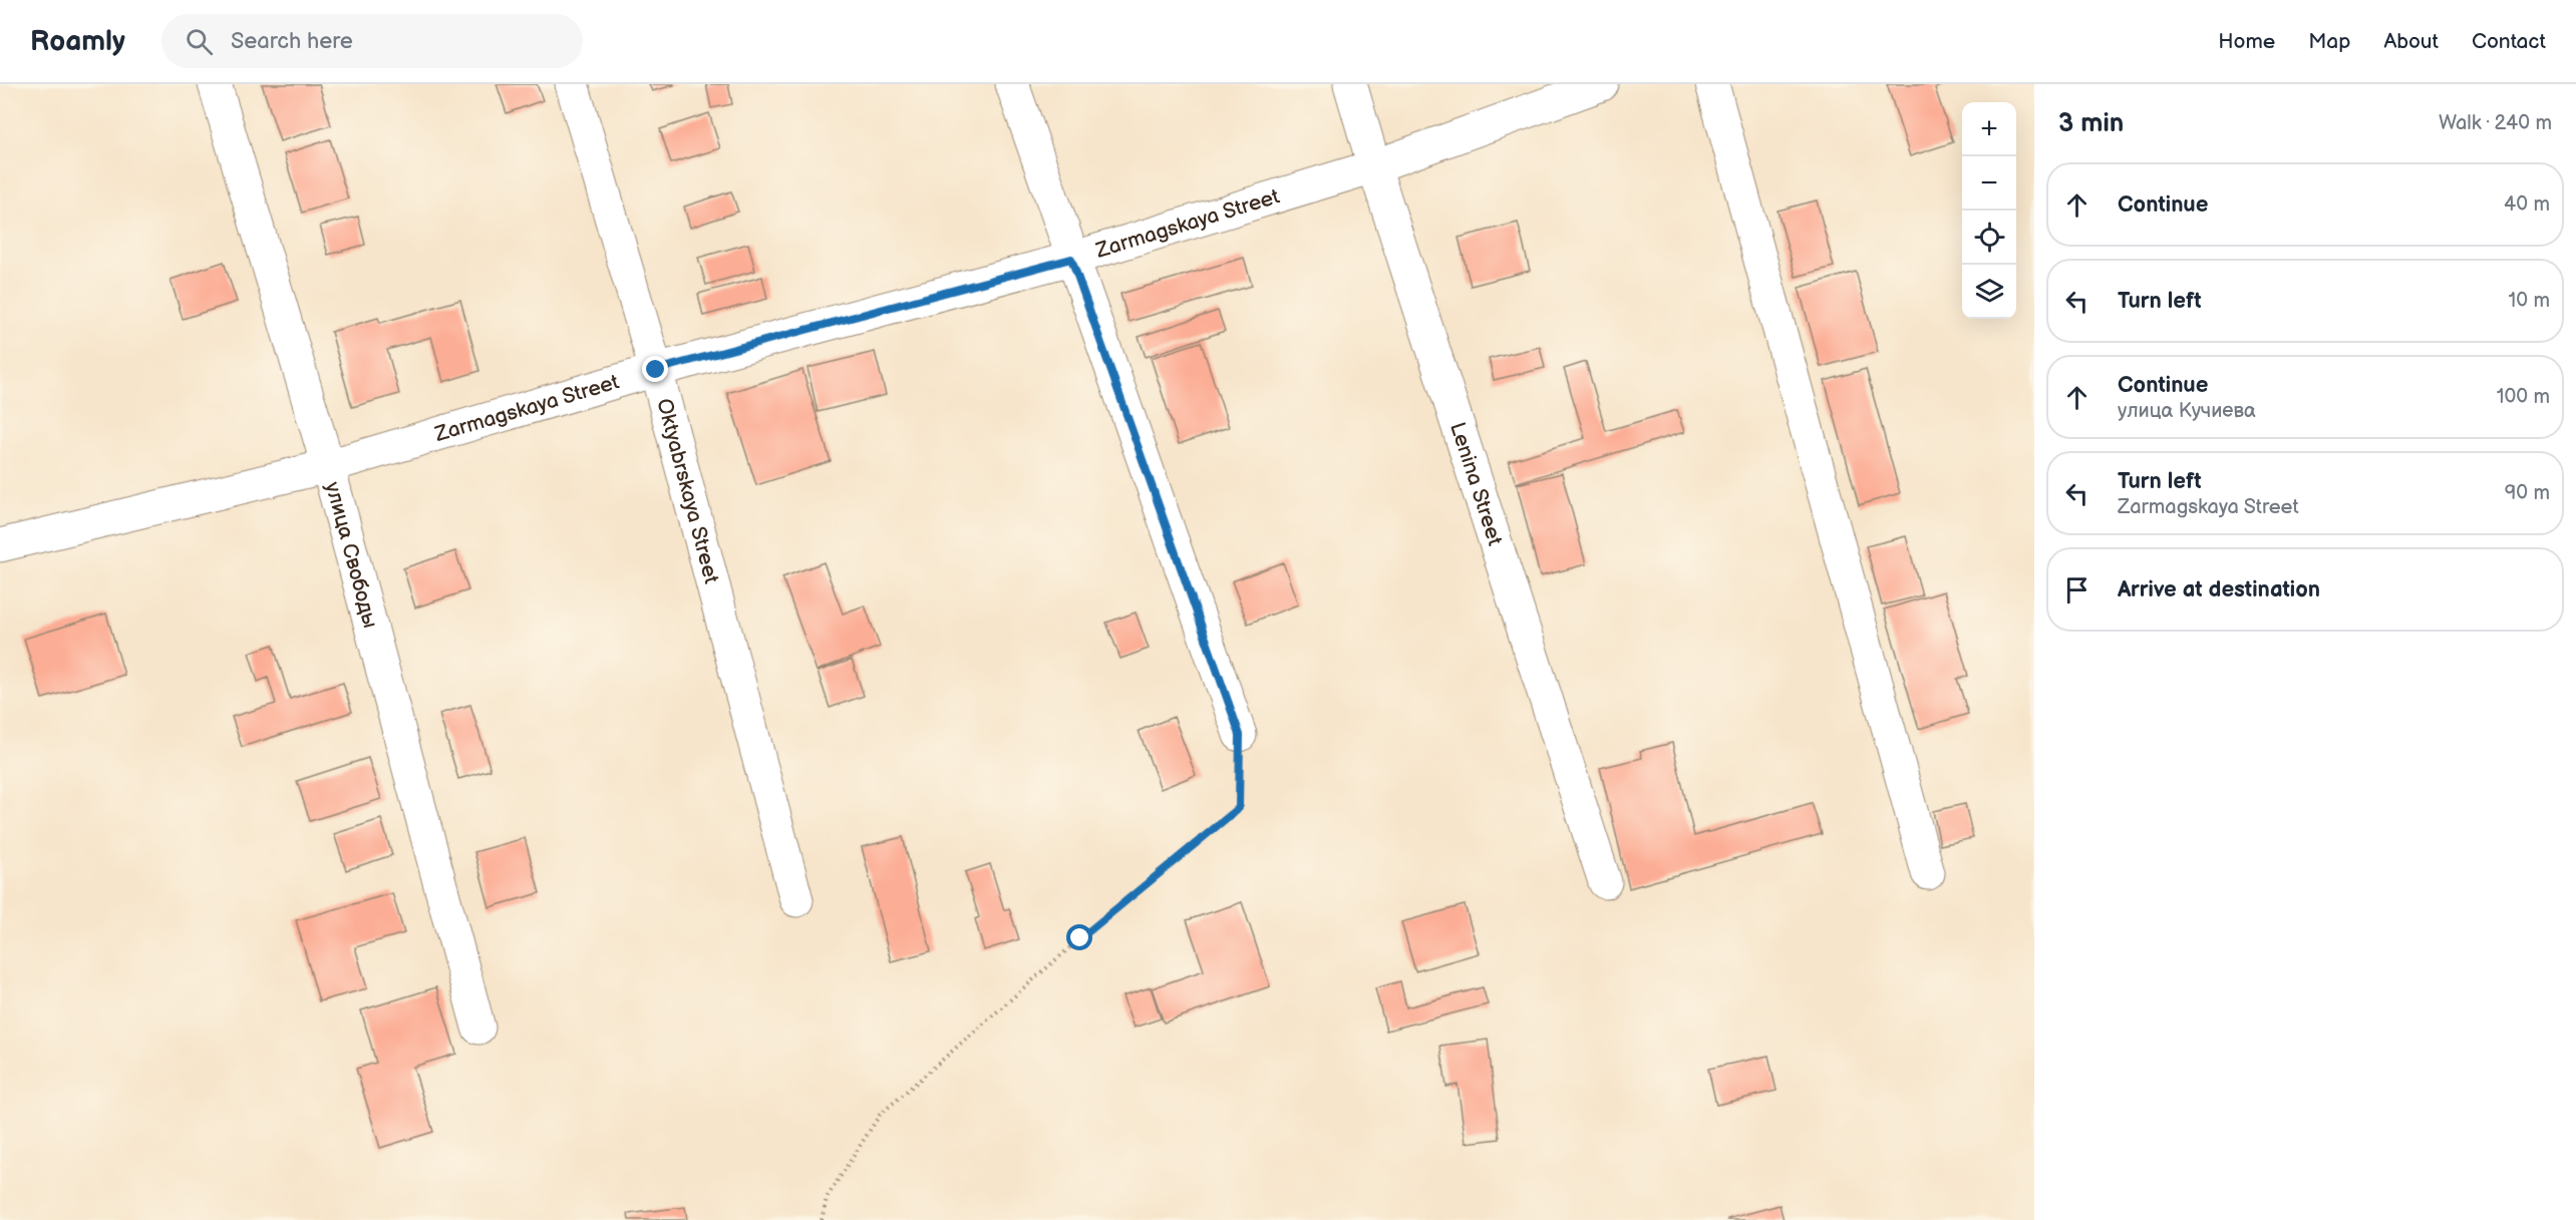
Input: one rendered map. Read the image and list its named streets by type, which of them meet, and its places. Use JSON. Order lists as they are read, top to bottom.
{
  "streets": {
    "street": [
      "Zarmagskaya Street",
      "Lenina Street",
      "Oktyabrskaya Street",
      "улица Свободы"
    ]
  },
  "crossings": [
    ["Zarmagskaya Street", "Lenina Street"],
    ["Zarmagskaya Street", "Oktyabrskaya Street"],
    ["Zarmagskaya Street", "улица Свободы"]
  ],
  "page": {
    "header": "Roamly",
    "search": "Search here",
    "nav": [
      "Home",
      "Map",
      "About",
      "Contact"
    ],
    "heading": ["3 min", "Walk · 240 m"],
    "map_buttons": ["+", "−"],
    "list": [
      ["Continue", "40 m"],
      ["Turn left", "10 m"],
      ["Continue", "улица Кучиева", "100 m"],
      ["Turn left", "Zarmagskaya Street", "90 m"],
      "Arrive at destination"
    ]
  }
}
